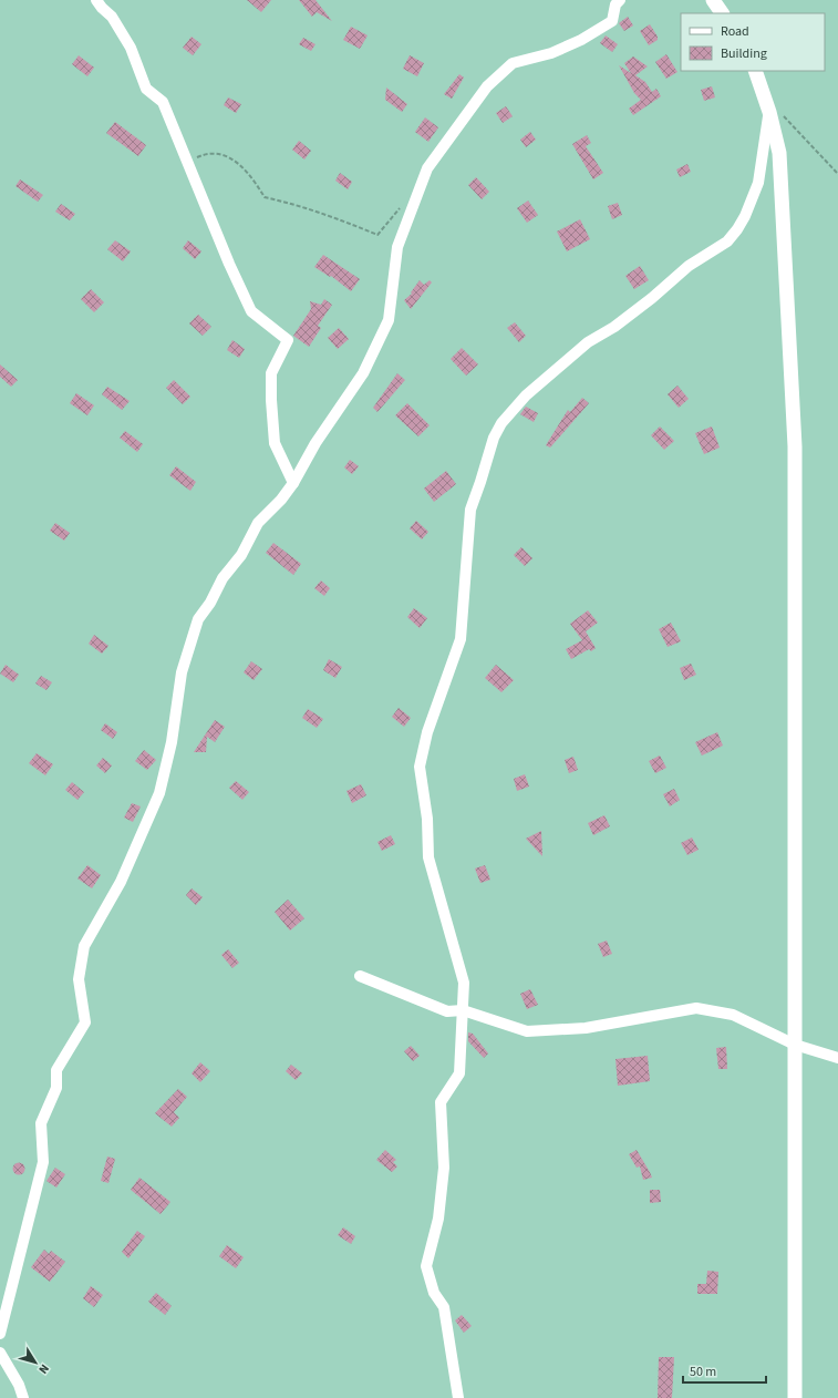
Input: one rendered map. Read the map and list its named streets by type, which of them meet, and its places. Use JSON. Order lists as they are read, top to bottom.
{
  "legend": ["Road", "Building"],
  "scale_bar": "50 m",
  "north": "bottom right"
}
